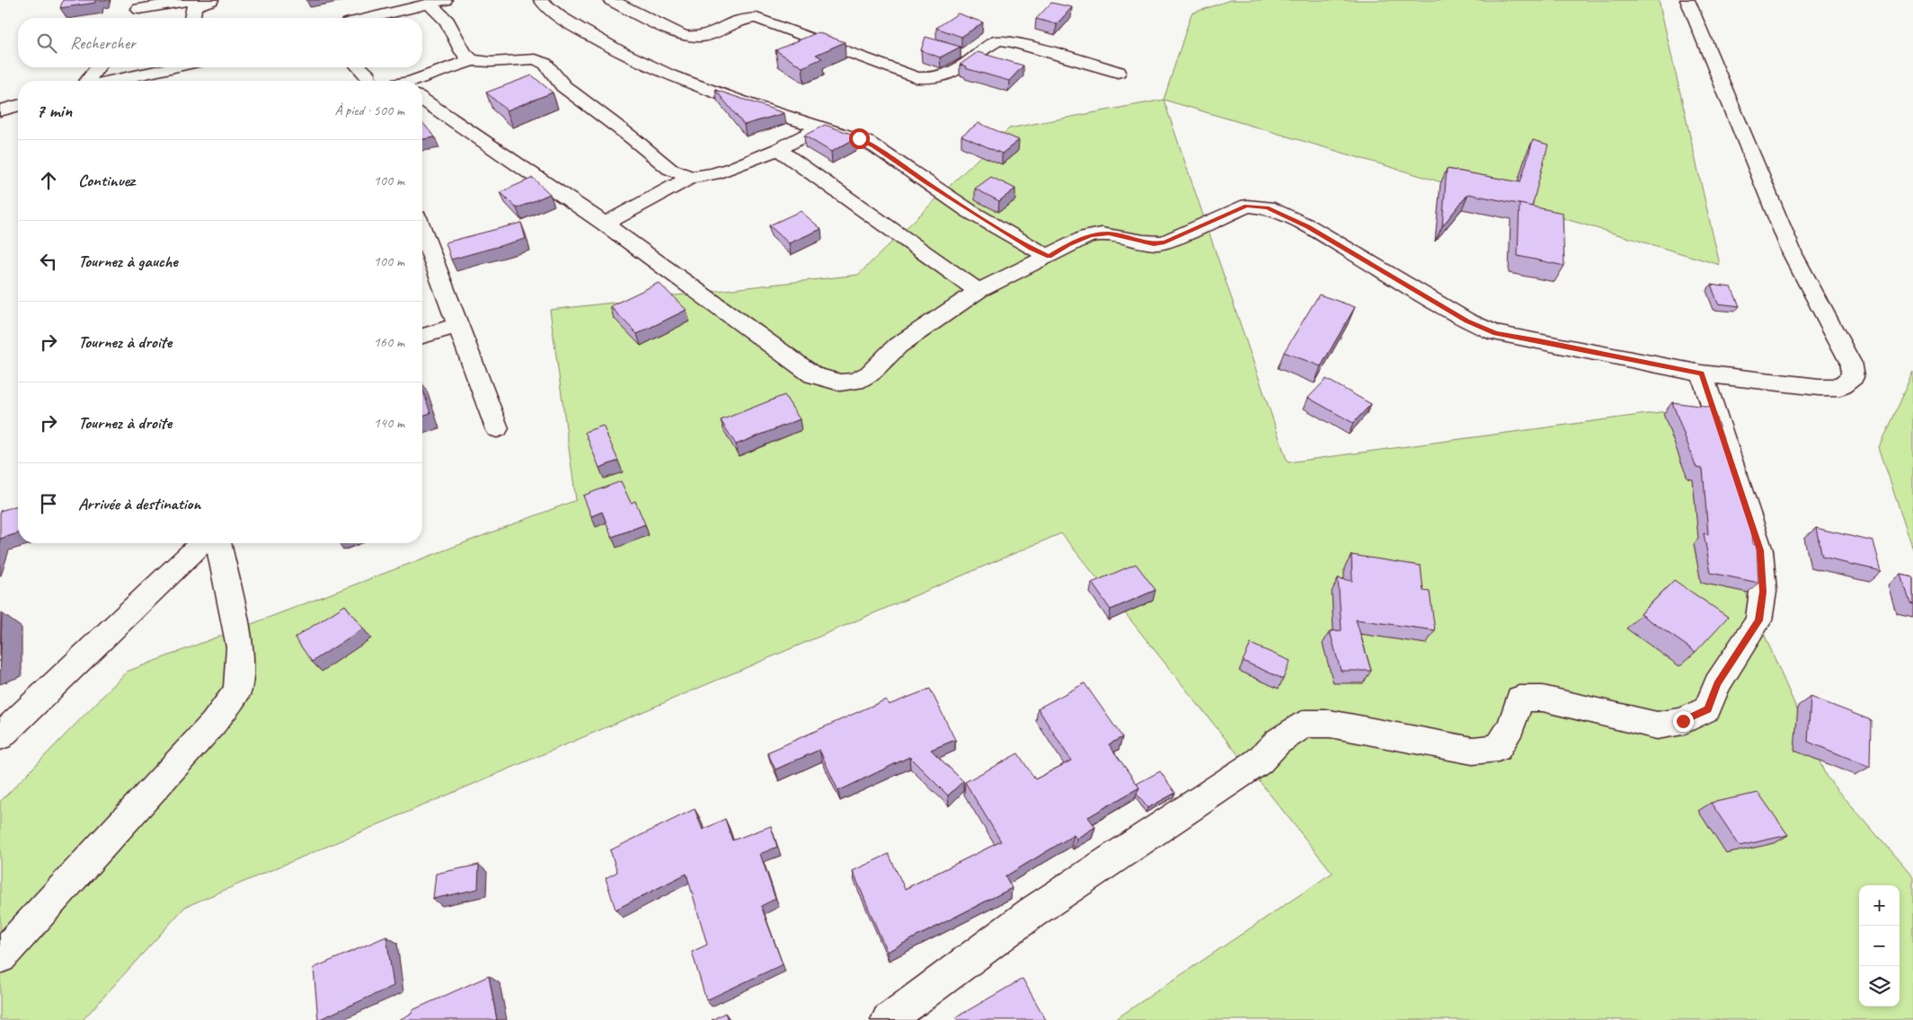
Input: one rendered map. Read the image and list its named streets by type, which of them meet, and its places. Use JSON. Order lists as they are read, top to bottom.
{
  "page": {
    "search": "Rechercher",
    "heading": ["7 min", "À pied · 500 m"],
    "list": [
      ["Continuez", "100 m"],
      ["Tournez à gauche", "100 m"],
      ["Tournez à droite", "160 m"],
      ["Tournez à droite", "140 m"],
      "Arrivée à destination"
    ],
    "map_buttons": ["+", "−"]
  }
}
